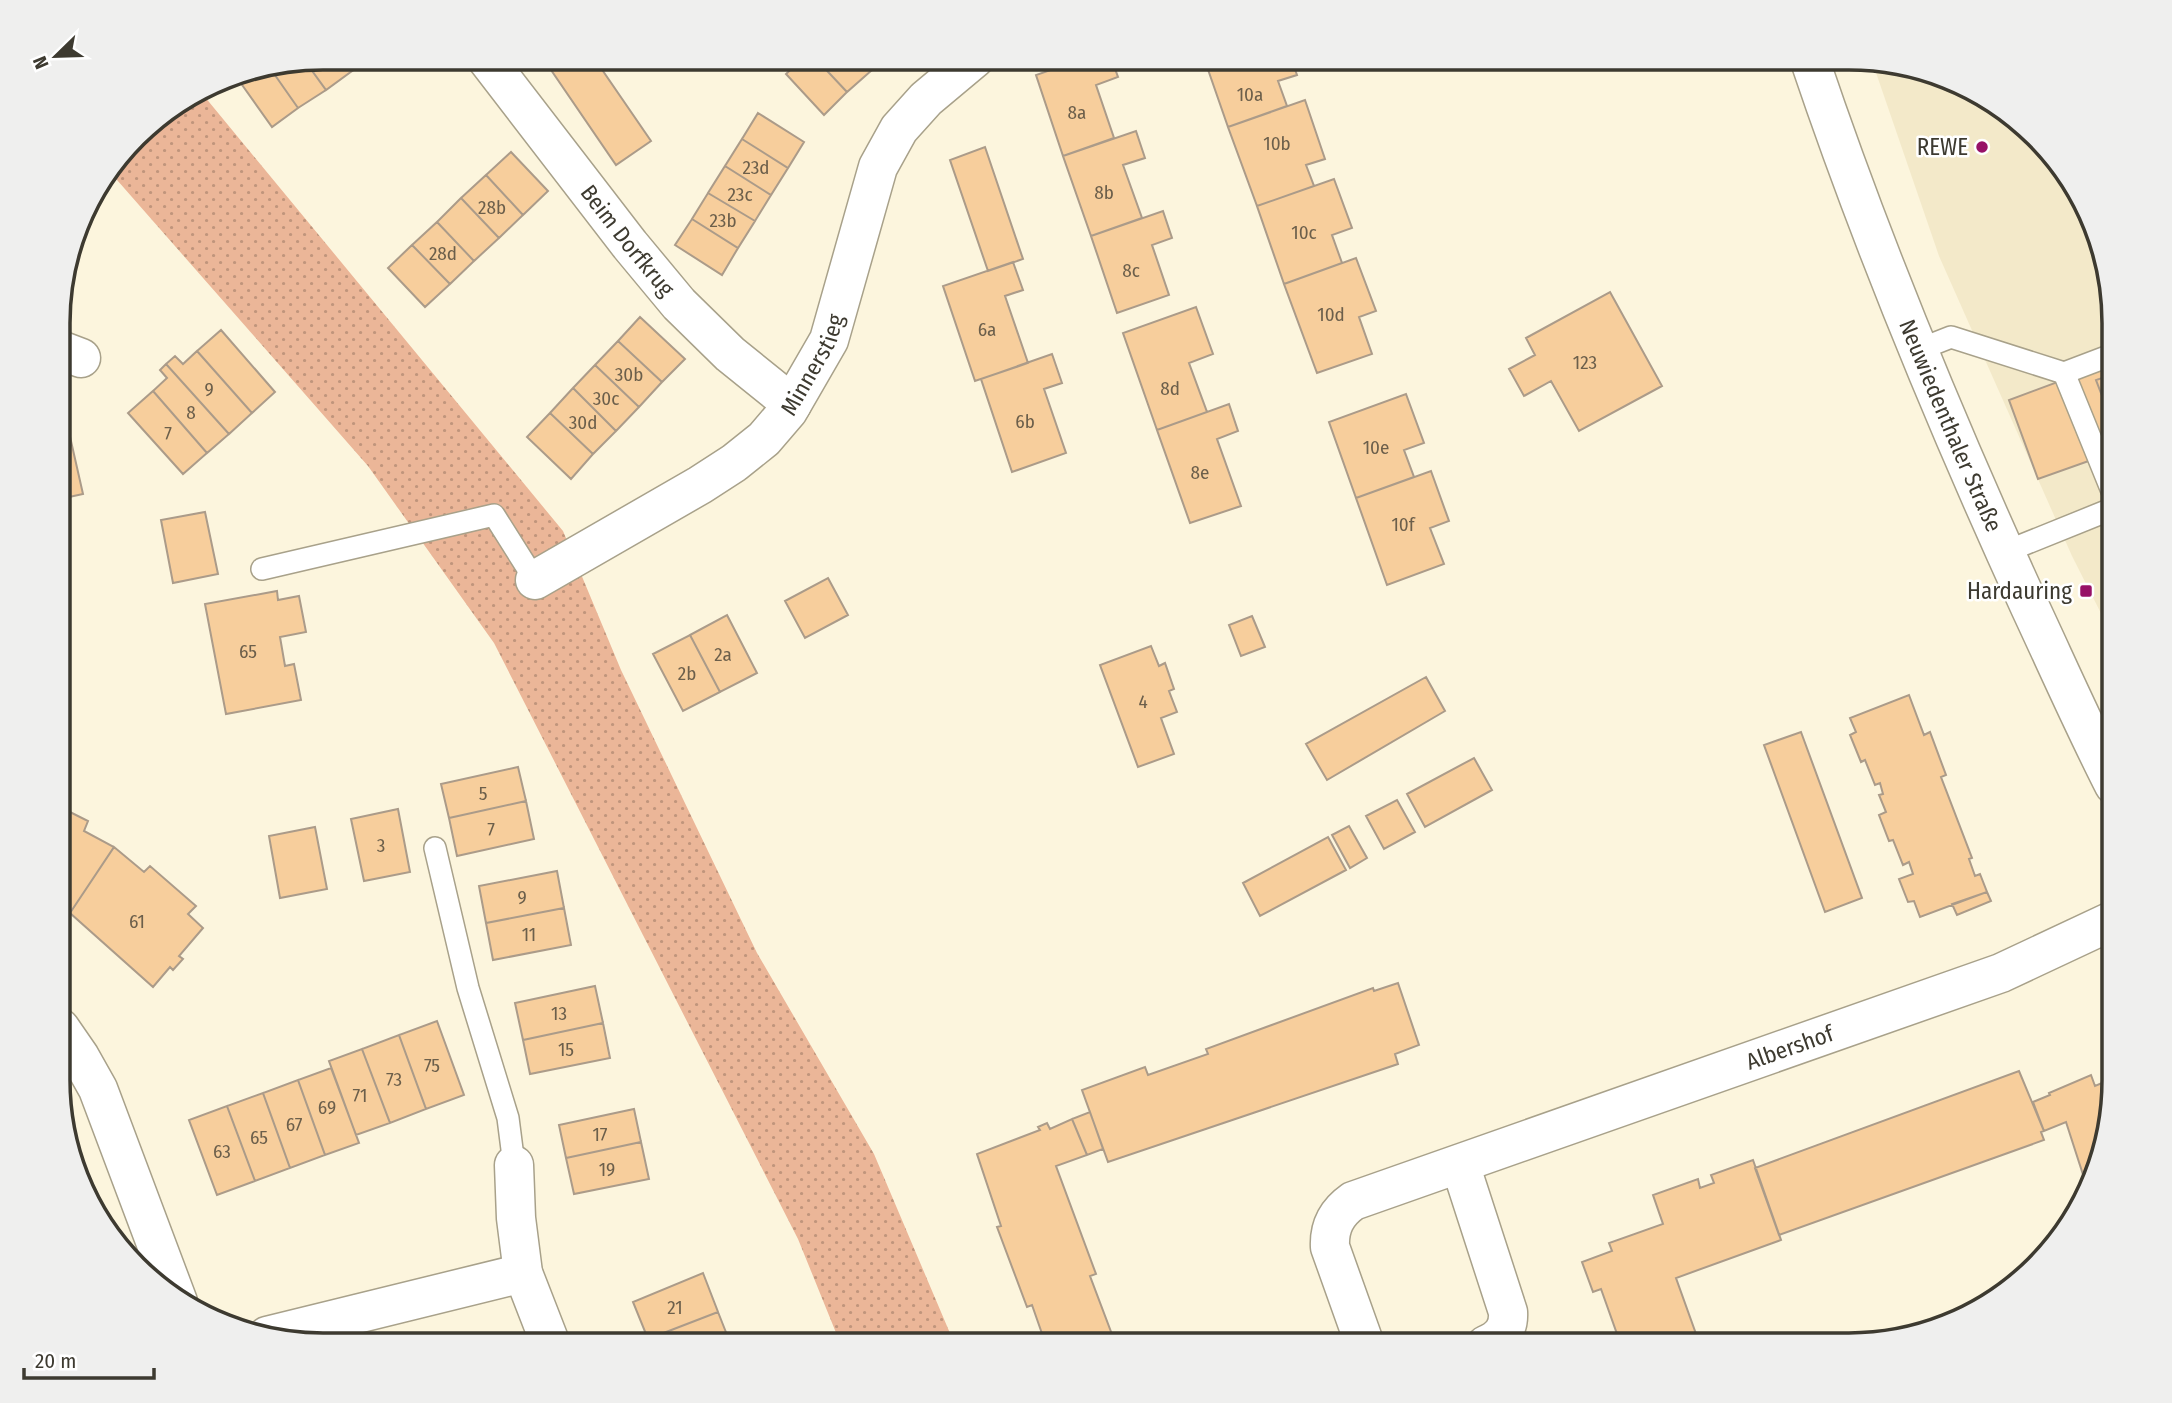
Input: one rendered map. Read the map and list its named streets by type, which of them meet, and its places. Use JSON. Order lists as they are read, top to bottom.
{
  "streets": {
    "street": [
      "Beim Dorfkrug",
      "Minnerstieg",
      "Neuwiedenthaler Straße",
      "Albershof"
    ]
  },
  "crossings": [
    ["Beim Dorfkrug", "Minnerstieg"]
  ],
  "places": {
    "other": ["REWE"],
    "transit": ["Hardauring"]
  },
  "house_numbers": [
    "10a",
    "8a",
    "10b",
    "23d",
    "8b",
    "23c",
    "28b",
    "23b",
    "10c",
    "28d",
    "8c",
    "10d",
    "6a",
    "123",
    "30b",
    "8d",
    "9",
    "30c",
    "8",
    "6b",
    "30d",
    "7",
    "10e",
    "8e",
    "10f",
    "65",
    "2a",
    "2b",
    "4",
    "5",
    "7",
    "3",
    "9",
    "61",
    "11",
    "13",
    "15",
    "75",
    "73",
    "71",
    "69",
    "67",
    "17",
    "65",
    "63",
    "19",
    "21"
  ],
  "scale_bar": "20 m",
  "north": "bottom left"
}
